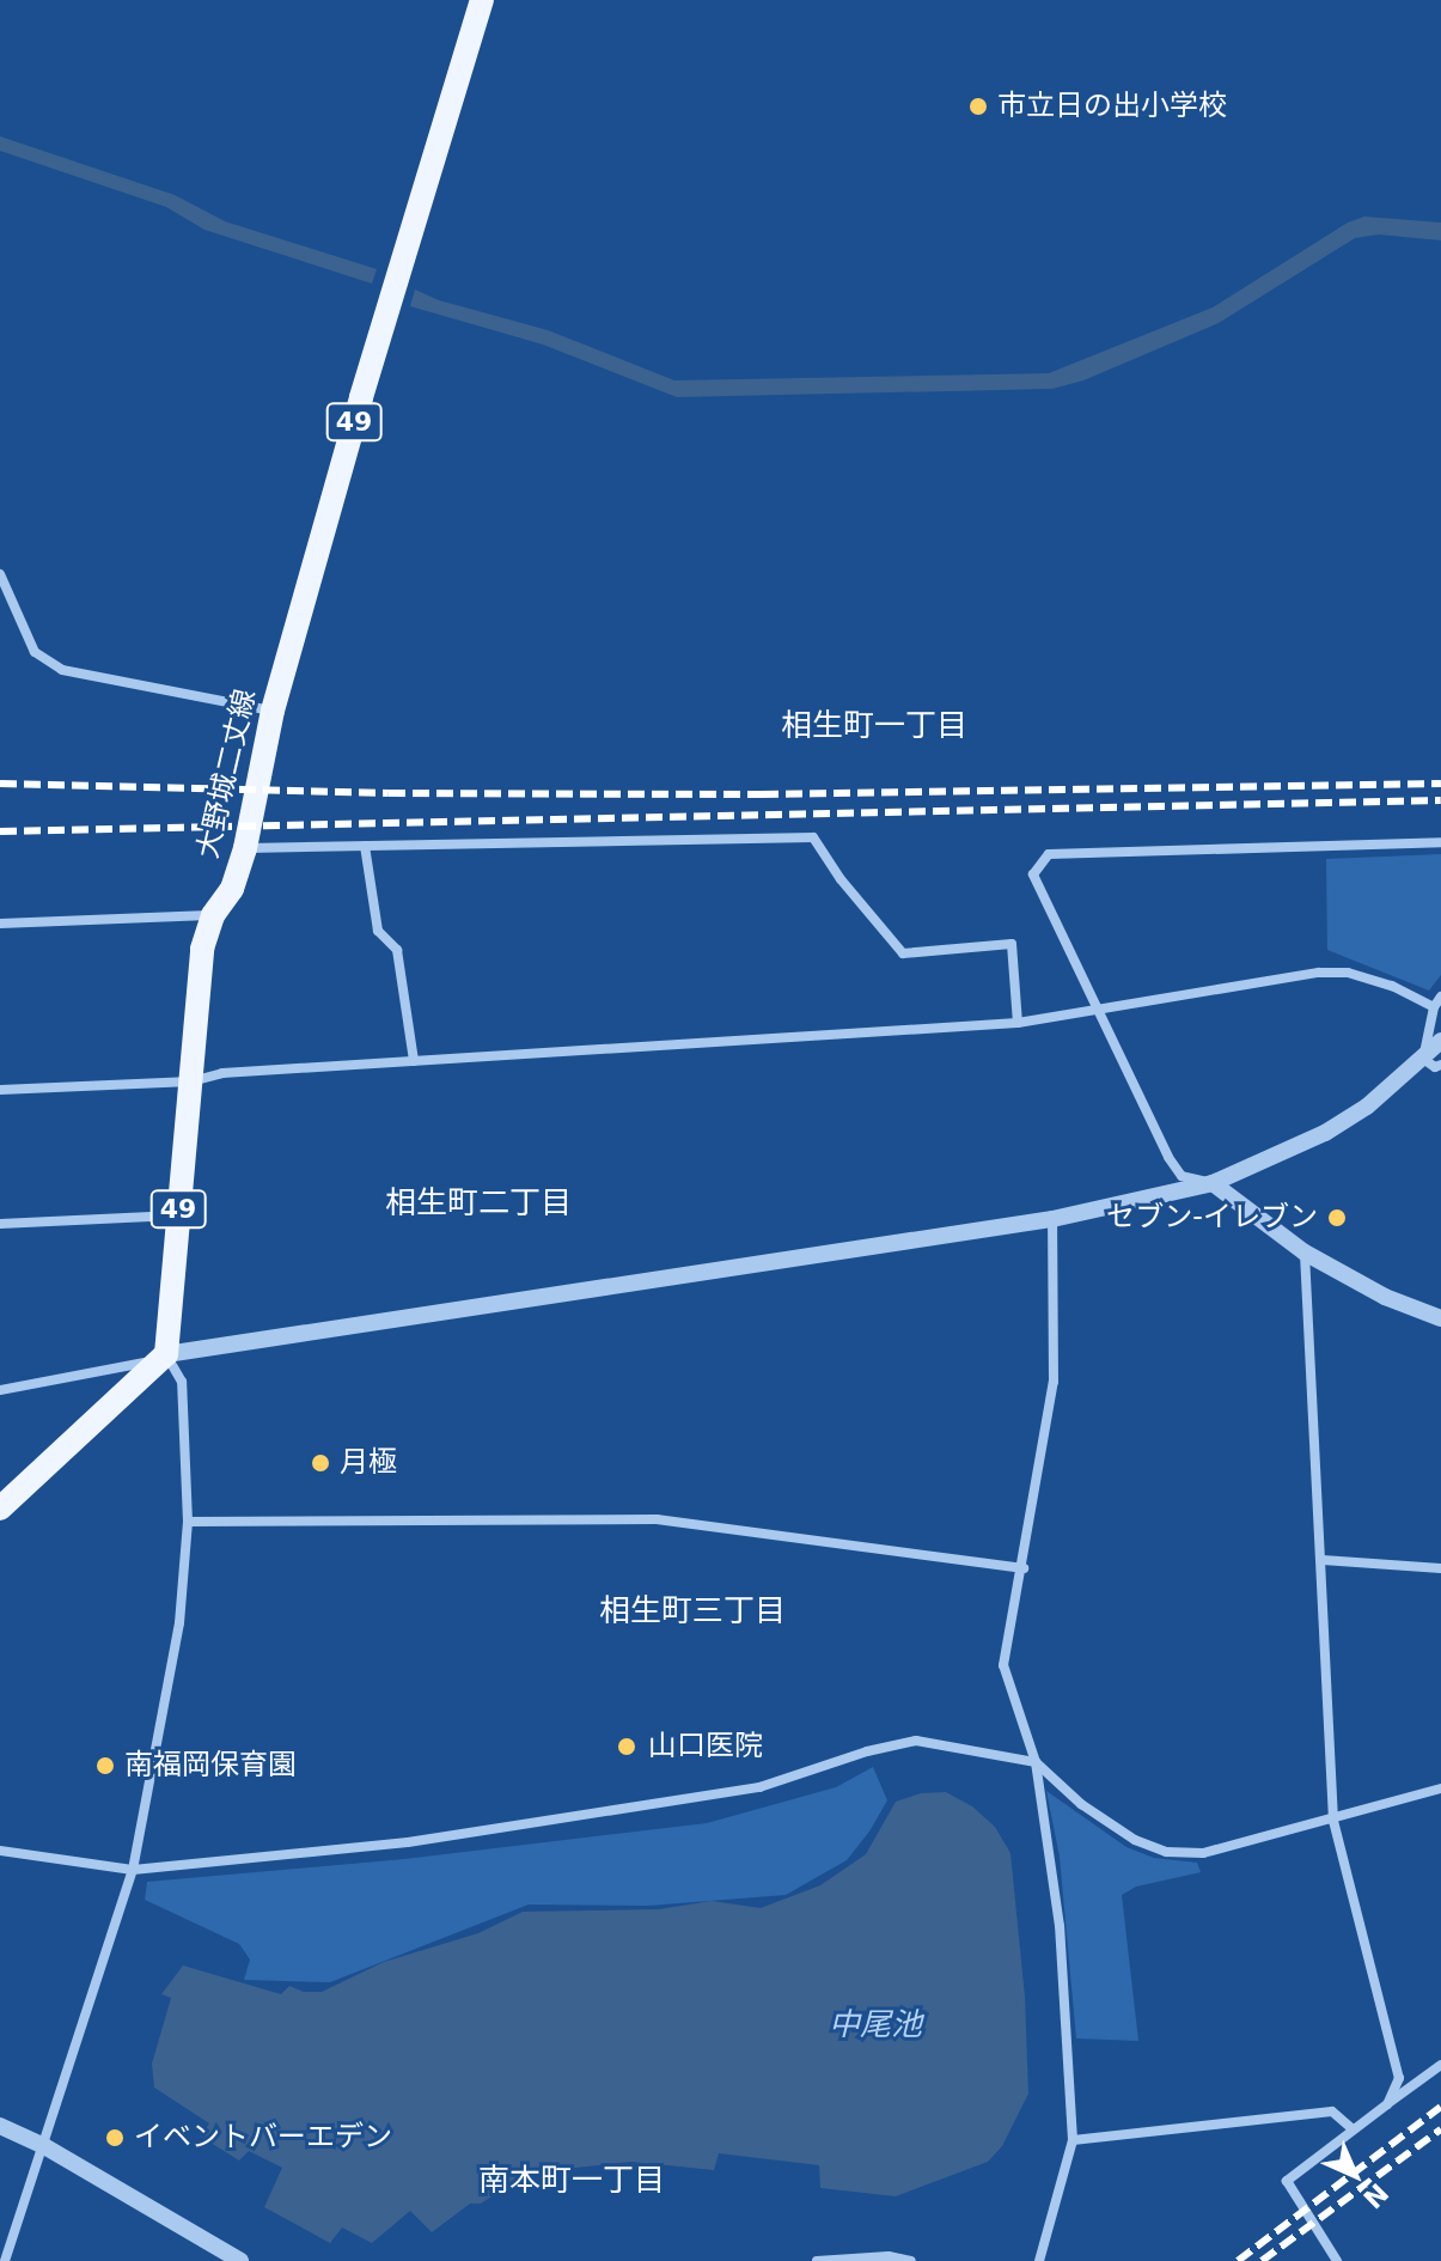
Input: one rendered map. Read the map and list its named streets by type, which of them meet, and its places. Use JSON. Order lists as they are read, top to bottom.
{
  "streets": {
    "main road": ["49", "大野城二丈線"]
  },
  "districts": [
    "相生町一丁目",
    "相生町二丁目",
    "相生町三丁目",
    "南本町一丁目"
  ],
  "water": ["中尾池"],
  "places": [
    "市立日の出小学校",
    "セブン-イレブン",
    "月極",
    "山口医院",
    "南福岡保育園",
    "イベントバーエデン"
  ],
  "north": "bottom right"
}
